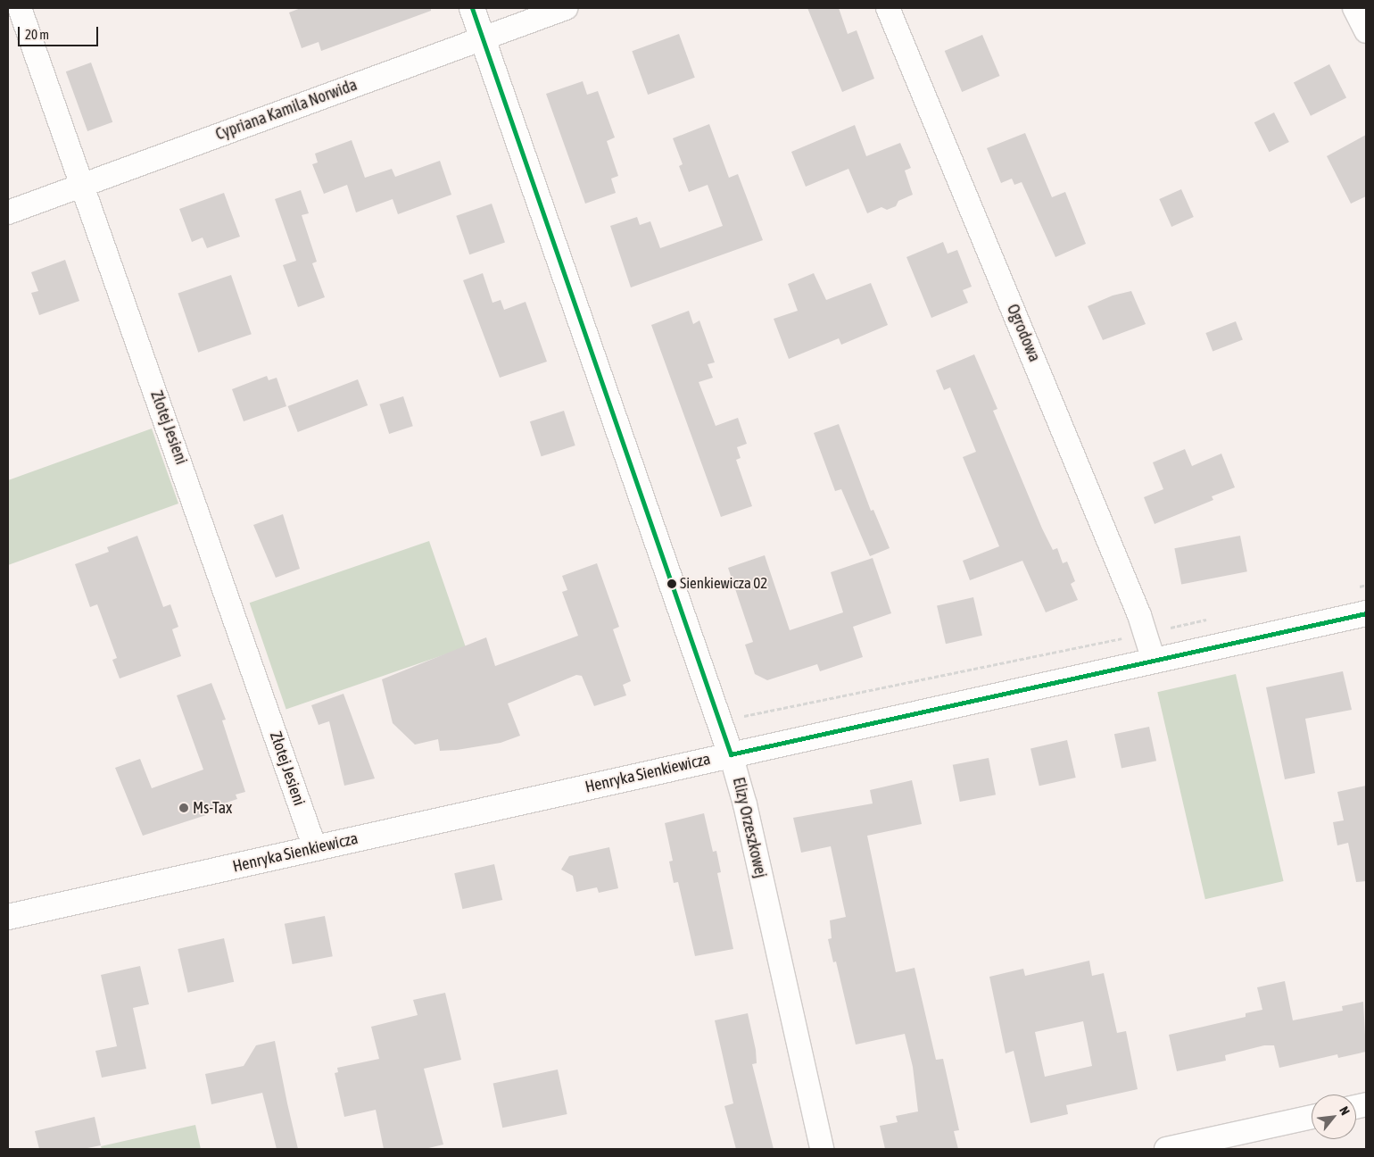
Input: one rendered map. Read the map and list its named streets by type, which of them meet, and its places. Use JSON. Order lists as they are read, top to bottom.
{
  "streets": {
    "street": [
      "Cypriana Kamila Norwida",
      "Ogrodowa",
      "Złotej Jesieni",
      "Henryka Sienkiewicza",
      "Elizy Orzeszkowej"
    ]
  },
  "crossings": [
    ["Cypriana Kamila Norwida", "Złotej Jesieni"],
    ["Cypriana Kamila Norwida", "Elizy Orzeszkowej"],
    ["Ogrodowa", "Henryka Sienkiewicza"],
    ["Złotej Jesieni", "Henryka Sienkiewicza"],
    ["Henryka Sienkiewicza", "Elizy Orzeszkowej"]
  ],
  "places": ["Sienkiewicza 02", "Ms-Tax"],
  "scale_bar": "20 m",
  "north": "top right"
}
